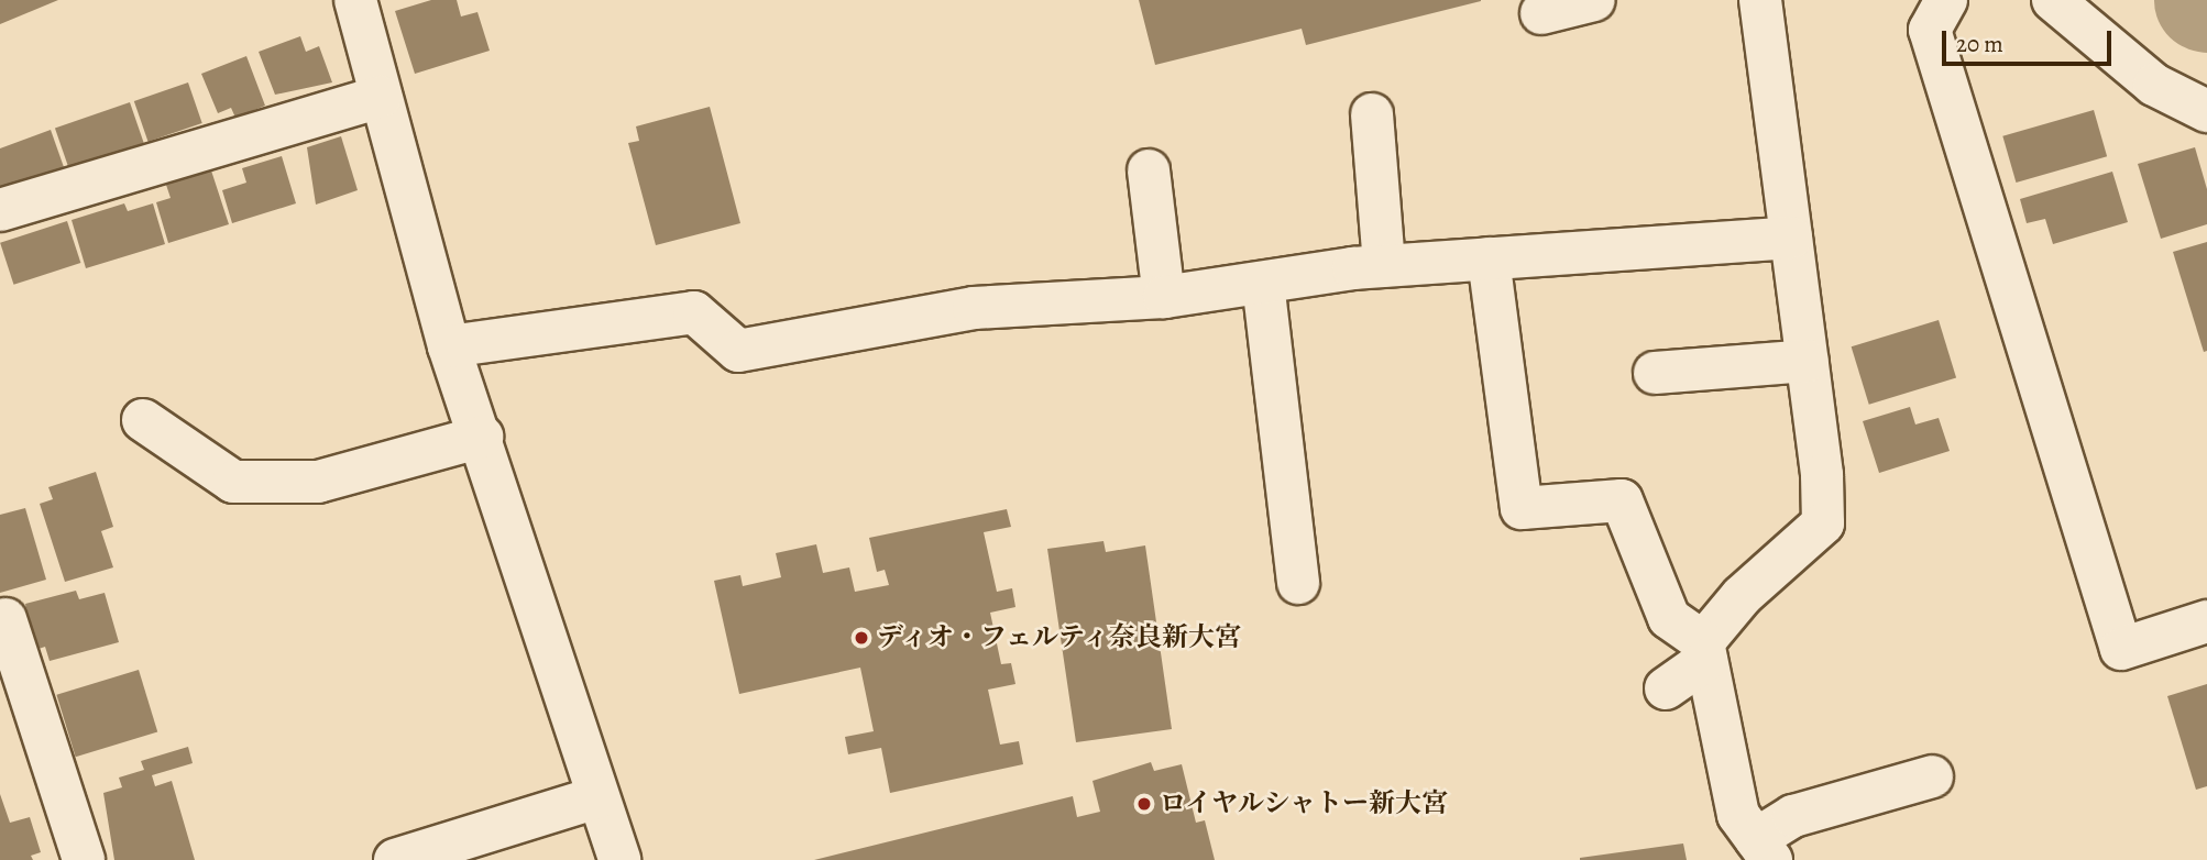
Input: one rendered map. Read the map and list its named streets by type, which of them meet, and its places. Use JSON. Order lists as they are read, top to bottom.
{
  "places": ["ディオ・フェルティ奈良新大宮", "ロイヤルシャトー新大宮"],
  "scale_bar": "20 m"
}
